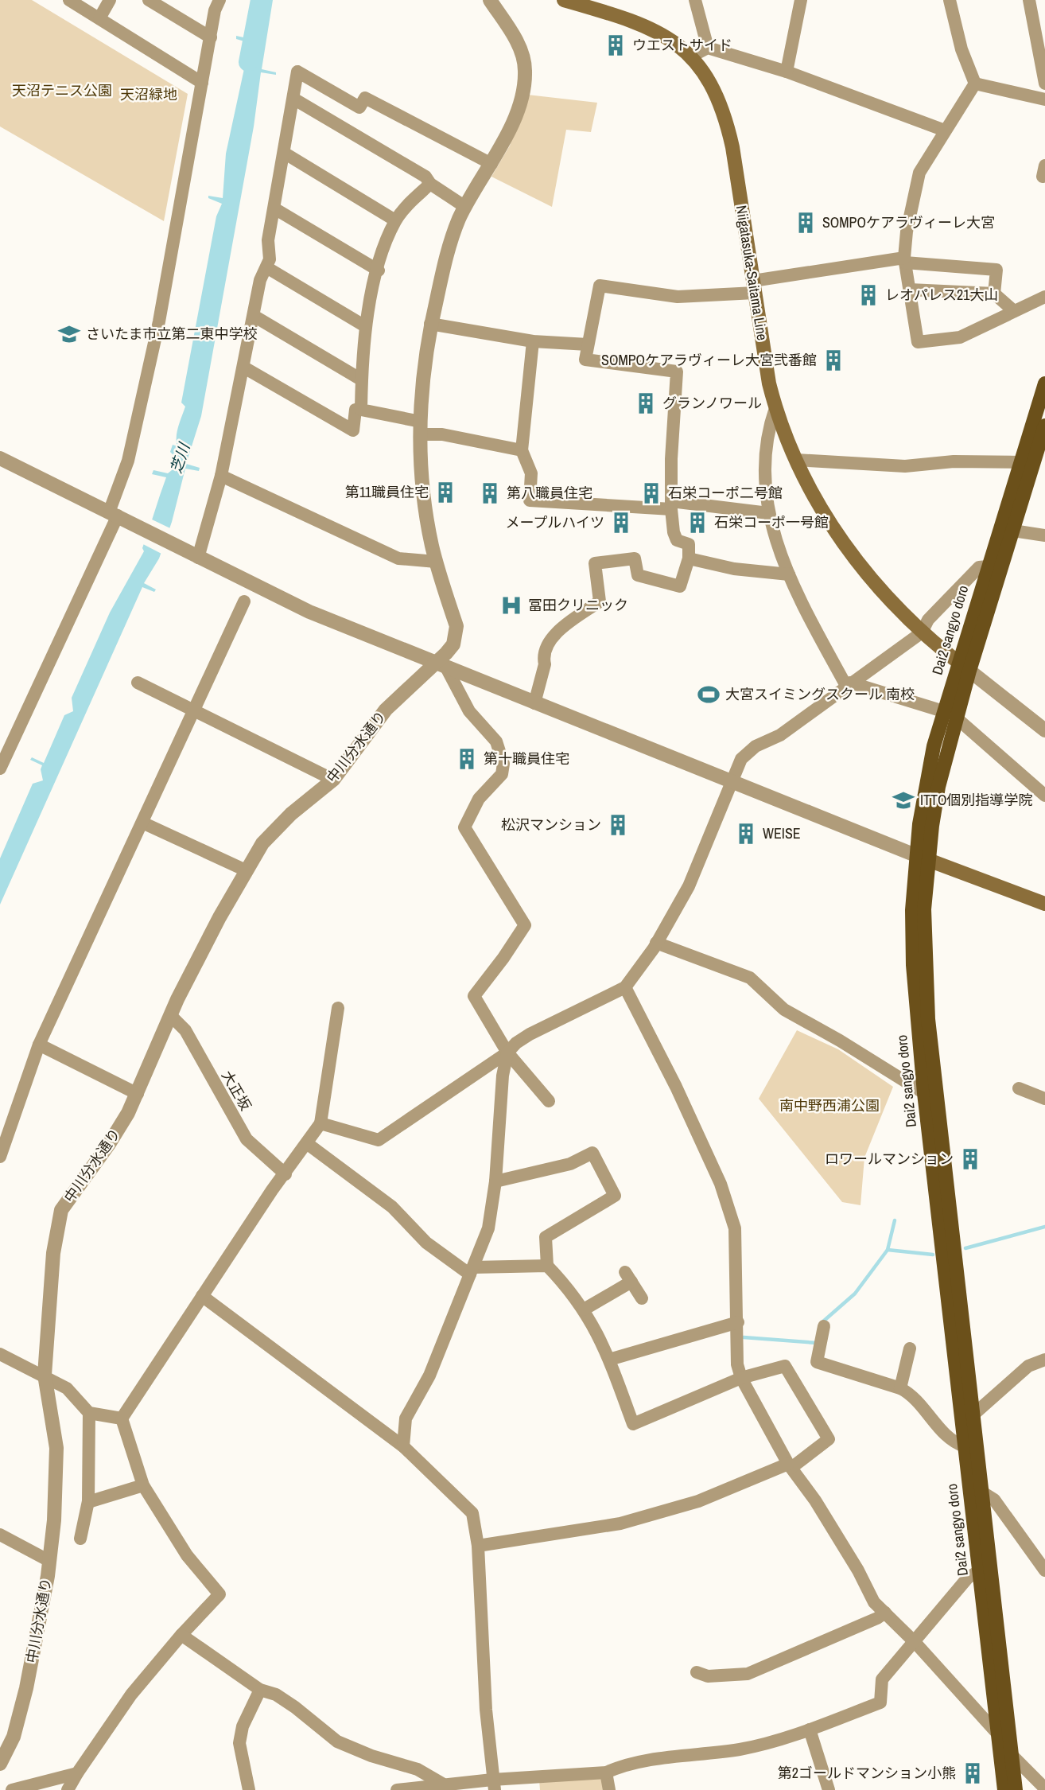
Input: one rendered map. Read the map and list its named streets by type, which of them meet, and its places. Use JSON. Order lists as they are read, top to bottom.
{
  "streets": {
    "main road": ["Niigatasuka-Saitama Line", "Dai2 sangyo doro"],
    "street": ["中川分水通り", "大正坂"]
  },
  "crossings": [
    ["Niigatasuka-Saitama Line", "Dai2 sangyo doro"],
    ["中川分水通り", "大正坂"]
  ],
  "water": ["芝川"],
  "parks": ["天沼テニス公園", "天沼緑地", "南中野西浦公園"],
  "places": {
    "building": [
      "ウエストサイド",
      "SOMPOケアラヴィーレ大宮",
      "レオパレス21大山",
      "SOMPOケアラヴィーレ大宮弐番館",
      "グランノワール",
      "第11職員住宅",
      "第八職員住宅",
      "石栄コーポ二号館",
      "メープルハイツ",
      "石栄コーポ一号館",
      "第十職員住宅",
      "松沢マンション",
      "WEISE",
      "ロワールマンション",
      "第2ゴールドマンション小熊"
    ],
    "school or university": ["さいたま市立第二東中学校", "ITTO個別指導学院"],
    "hospital": ["冨田クリニック"],
    "sports": ["大宮スイミングスクール 南校"]
  }
}
